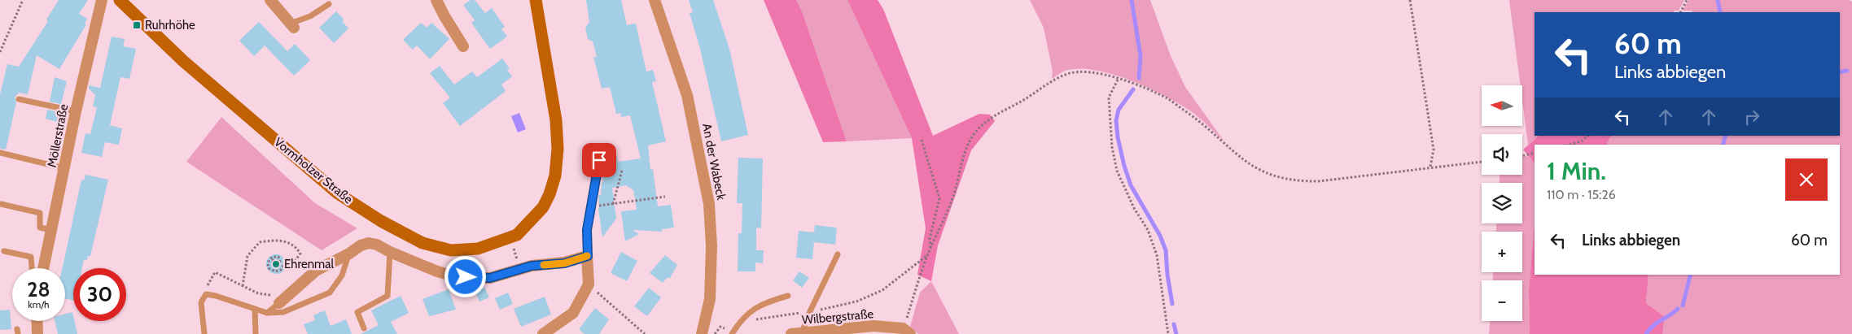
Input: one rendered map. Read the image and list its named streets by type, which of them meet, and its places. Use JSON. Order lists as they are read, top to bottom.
{
  "streets": {
    "main road": ["Vormholzer Straße"],
    "street": ["Möllerstraße", "An der Wabeck", "Wilbergstraße"]
  },
  "places": {
    "transit": ["Ruhrhöhe"],
    "other": ["Ehrenmal"]
  },
  "north": "left",
  "page": {
    "turn": ["60 m", "Links abbiegen"],
    "map_buttons": ["+", "−"],
    "heading": ["1 Min.", "110 m · 15:26"],
    "list": [
      {
        "name": "Links abbiegen",
        "value": "60 m"
      }
    ],
    "speed": "28 km/h",
    "limit": "30"
  }
}
